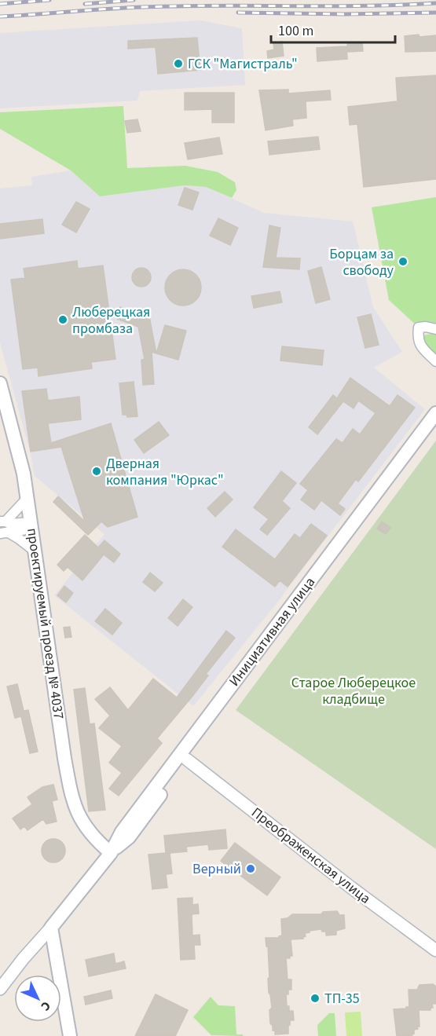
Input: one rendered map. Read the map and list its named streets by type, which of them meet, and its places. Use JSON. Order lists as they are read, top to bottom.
{
  "streets": {
    "main road": ["проектируемый проезд № 4037", "Инициативная улица"],
    "street": ["Преображенская улица"]
  },
  "crossings": [
    ["проектируемый проезд № 4037", "Инициативная улица"],
    ["Инициативная улица", "Преображенская улица"]
  ],
  "parks": ["Старое Люберецкое кладбище"],
  "places": [
    "ГСК \"Магистраль\"",
    "Борцам за свободу",
    "Люберецкая промбаза",
    "Дверная компания \"Юркас\"",
    "Верный",
    "ТП-35"
  ],
  "scale_bar": "100 m",
  "north": "bottom right"
}
